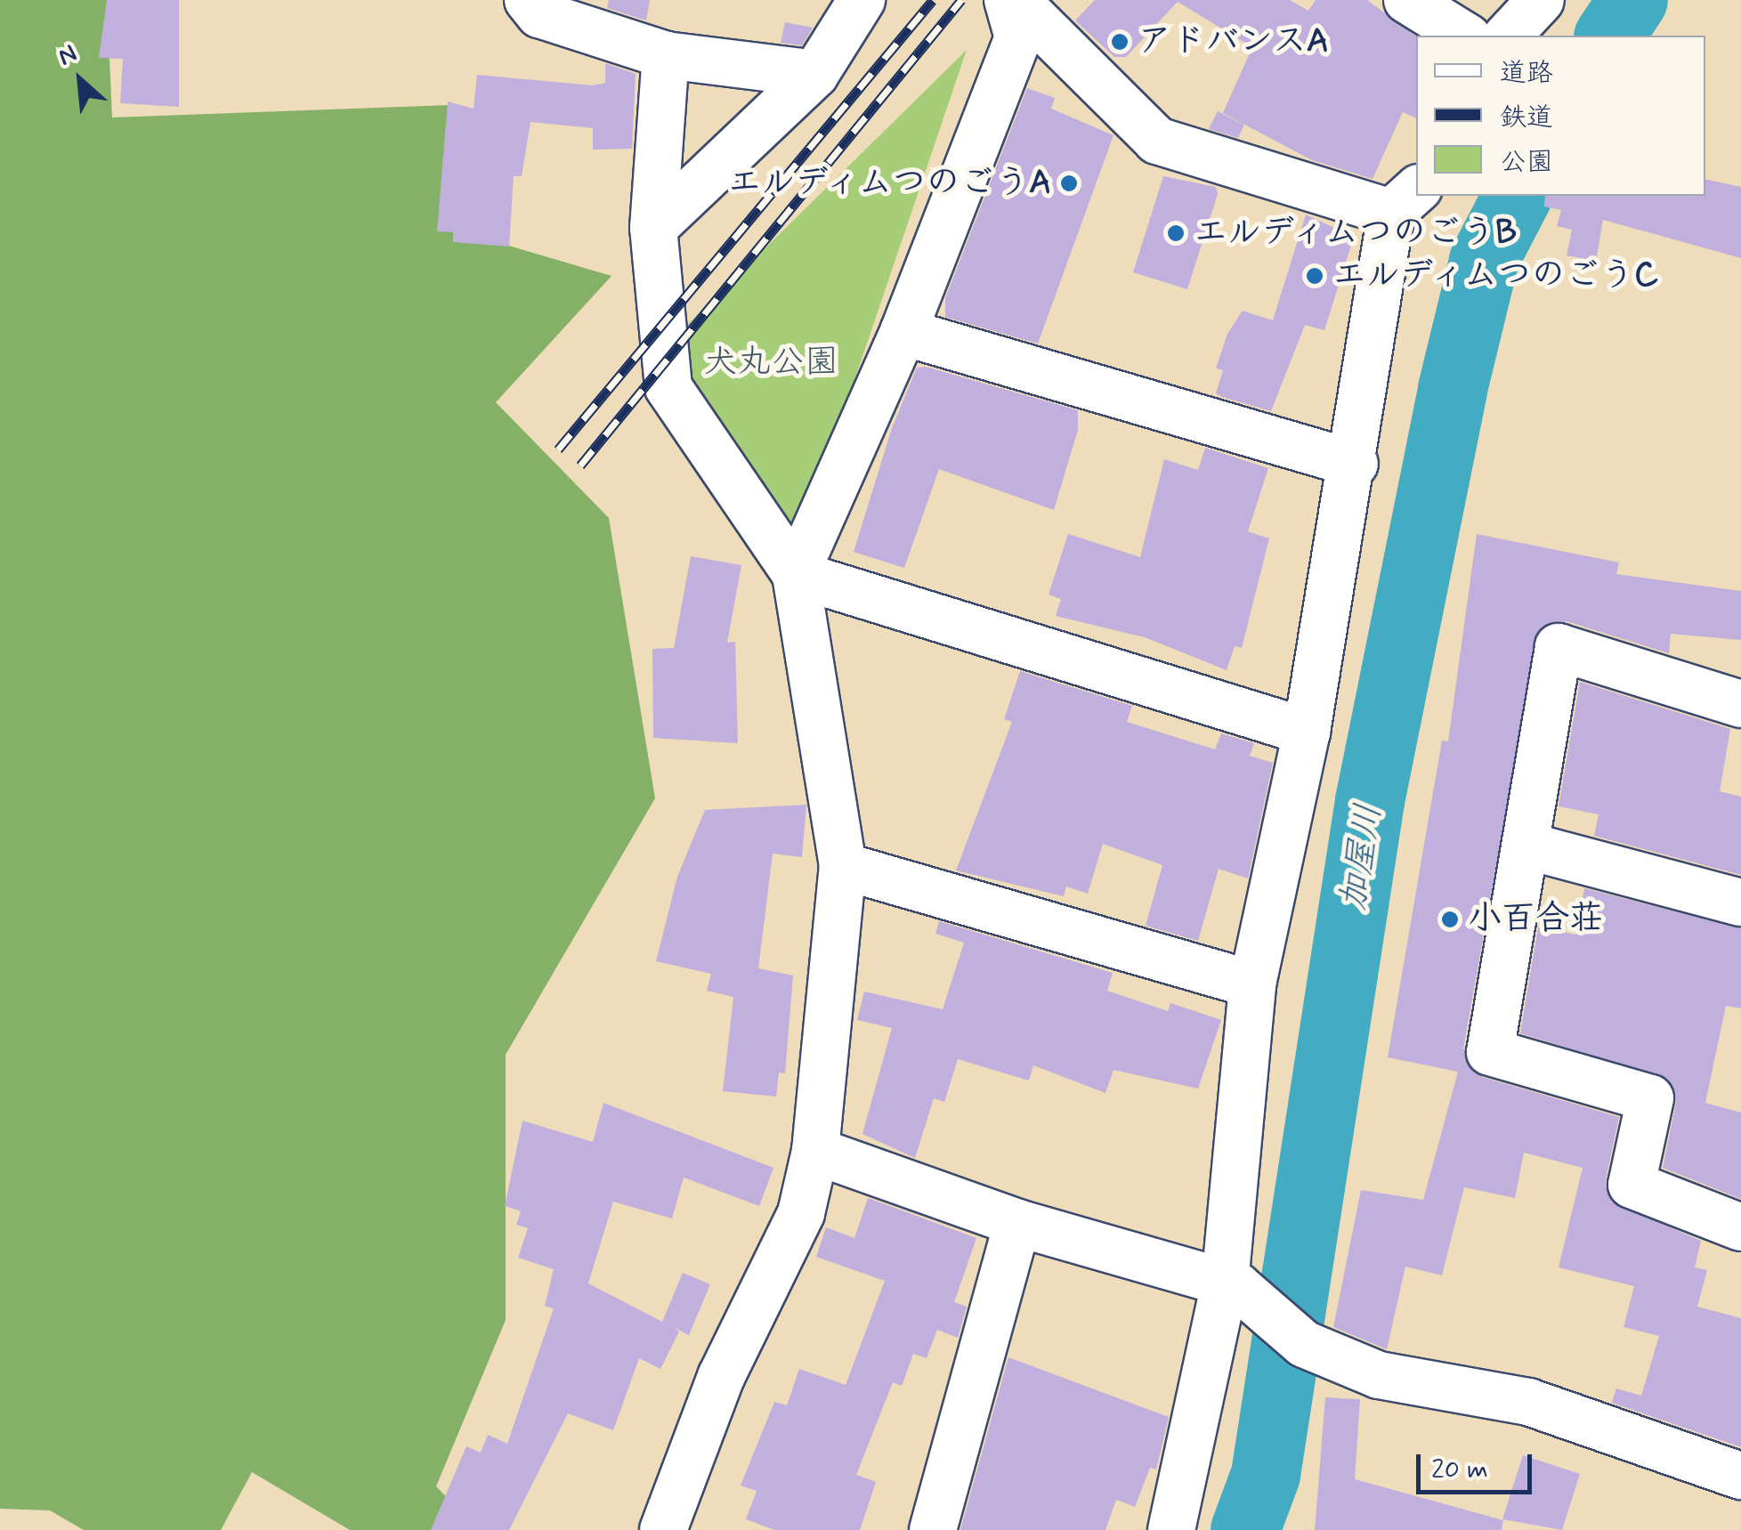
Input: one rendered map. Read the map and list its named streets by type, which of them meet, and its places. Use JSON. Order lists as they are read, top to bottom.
{
  "water": ["加屋川"],
  "parks": ["犬丸公園"],
  "places": [
    "アドバンスA",
    "エルディムつのごうA",
    "エルディムつのごうB",
    "エルディムつのごうC",
    "小百合荘"
  ],
  "legend": ["道路", "鉄道", "公園"],
  "scale_bar": "20 m",
  "north": "top left"
}
